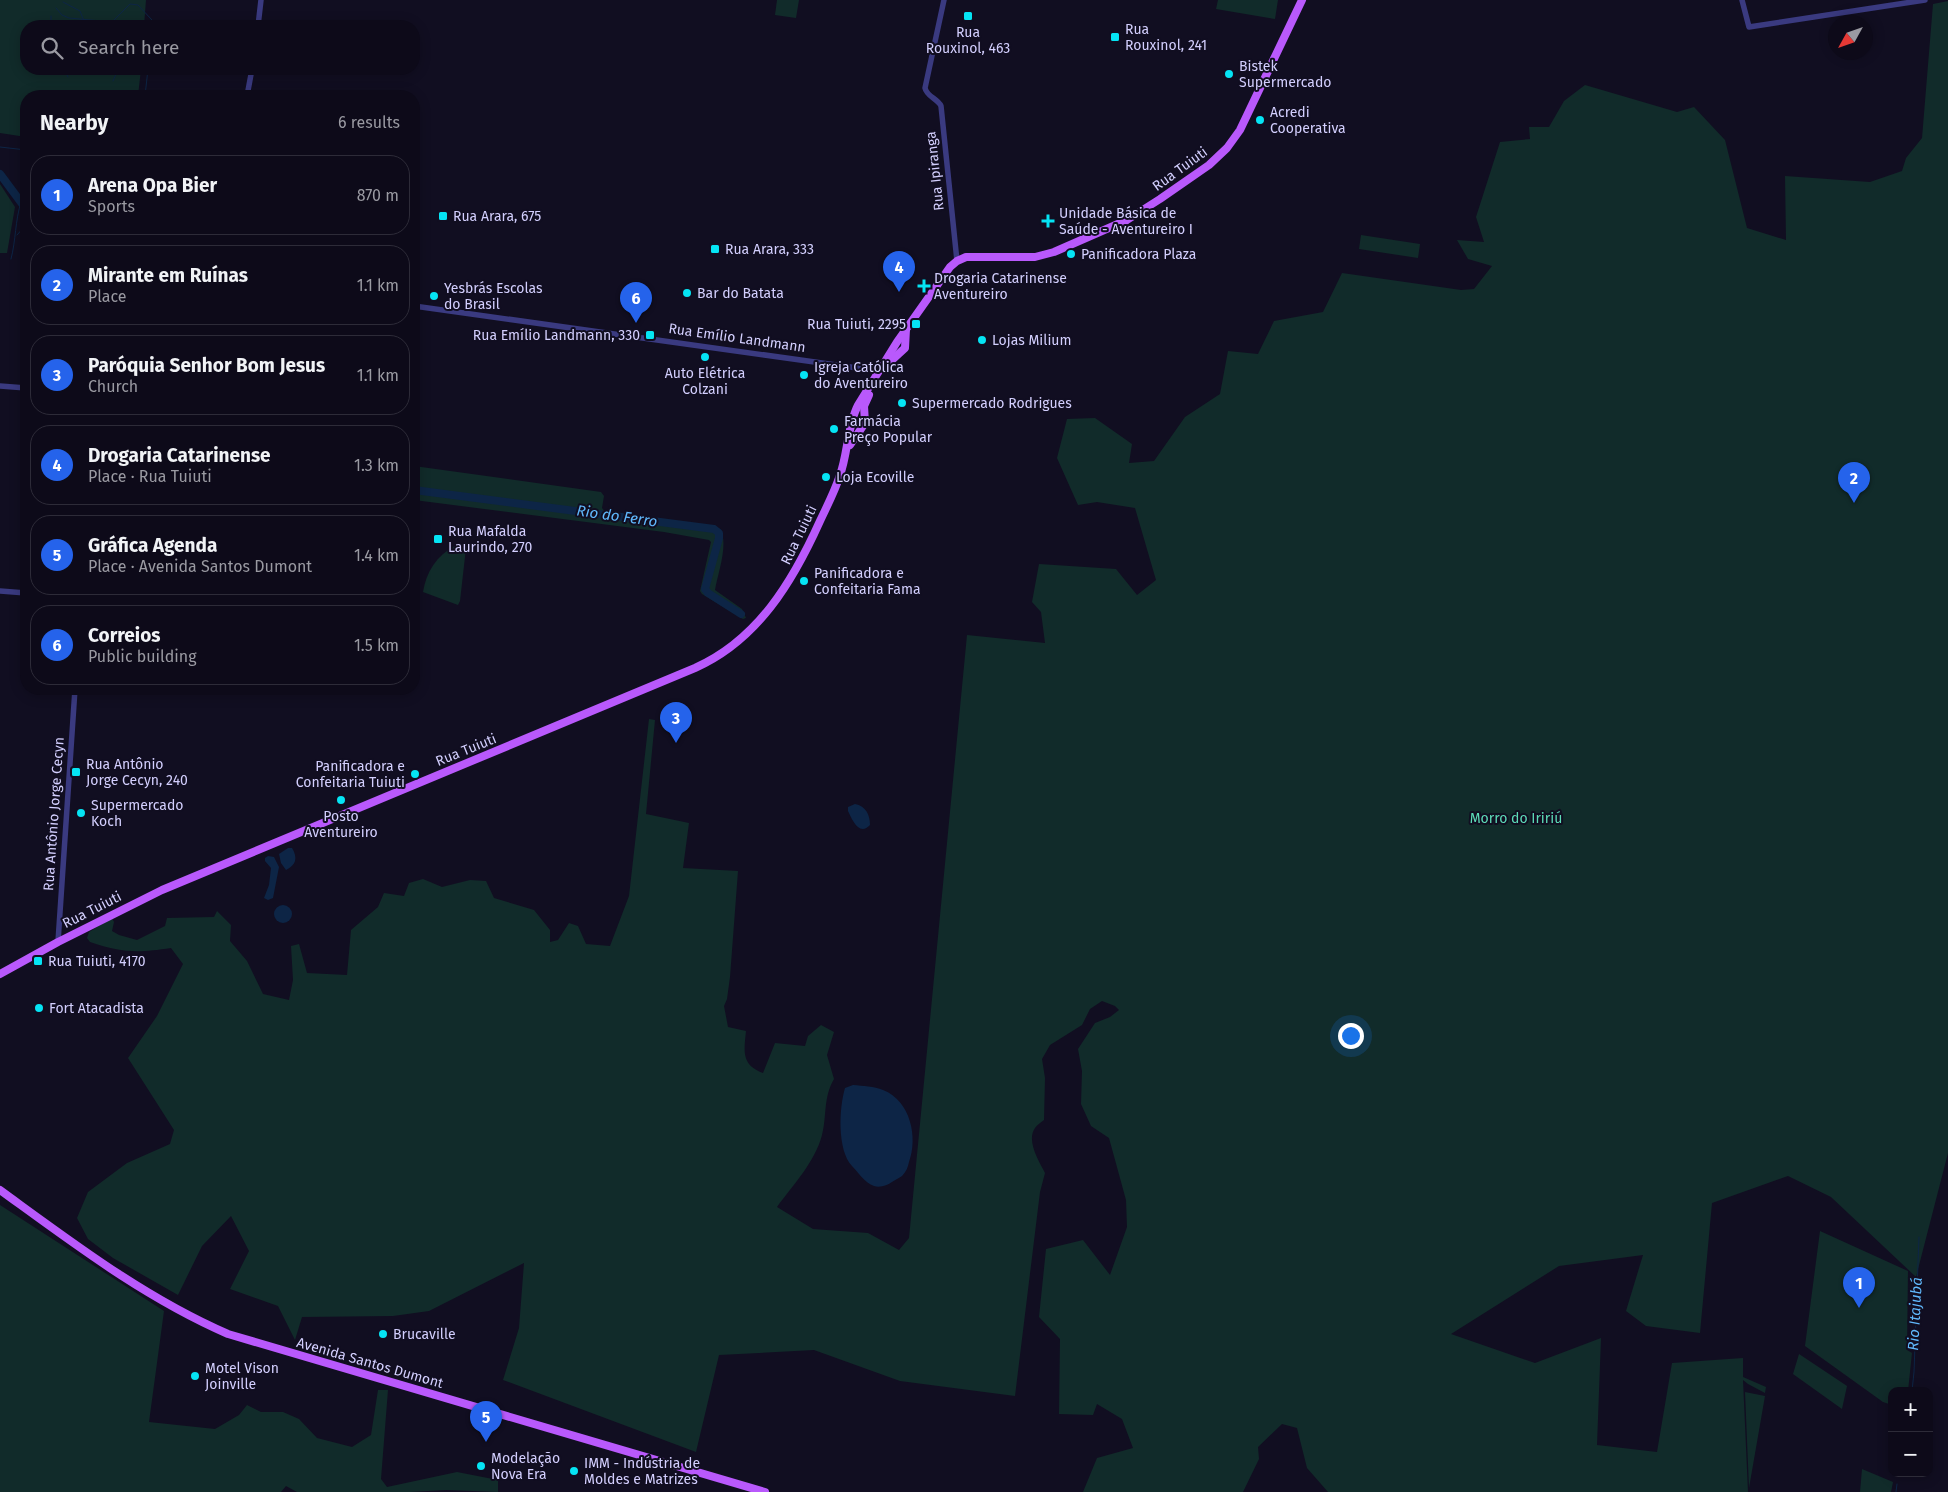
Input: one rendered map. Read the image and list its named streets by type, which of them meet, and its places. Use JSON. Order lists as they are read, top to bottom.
{
  "streets": {
    "main road": ["Rua Tuiuti", "Avenida Santos Dumont"],
    "street": ["Rua Ipiranga", "Rua Emílio Landmann", "Rua Antônio Jorge Cecyn"]
  },
  "crossings": [
    ["Rua Tuiuti", "Rua Ipiranga"],
    ["Rua Tuiuti", "Rua Emílio Landmann"],
    ["Rua Tuiuti", "Rua Antônio Jorge Cecyn"]
  ],
  "water": ["Rio do Ferro", "Rio Itajubá"],
  "parks": ["Morro do Iririú"],
  "places": {
    "transit": [
      "Rua Rouxinol, 463",
      "Rua Rouxinol, 241",
      "Rua Arara, 675",
      "Rua Arara, 333",
      "Rua Tuiuti, 2295",
      "Rua Emílio Landmann, 330",
      "Rua Mafalda Laurindo, 270",
      "Rua Antônio Jorge Cecyn, 240",
      "Rua Tuiuti, 4170"
    ],
    "other": [
      "Bistek Supermercado",
      "Acredi Cooperativa",
      "Panificadora Plaza",
      "Bar do Batata",
      "Yesbrás Escolas do Brasil",
      "Lojas Milium",
      "Auto Elétrica Colzani",
      "Igreja Católica do Aventureiro",
      "Supermercado Rodrigues",
      "Farmácia Preço Popular",
      "Loja Ecoville",
      "Panificadora e Confeitaria Fama",
      "Panificadora e Confeitaria Tuiuti",
      "Posto Aventureiro",
      "Supermercado Koch",
      "Fort Atacadista",
      "Brucaville",
      "Motel Vison Joinville",
      "Modelação Nova Era",
      "IMM - Indústria de Moldes e Matrizes"
    ],
    "health": ["Unidade Básica de Saúde - Aventureiro I", "Drogaria Catarinense Aventureiro"]
  },
  "north": "bottom left",
  "page": {
    "search": "Search here",
    "heading": ["Nearby", "6 results"],
    "list": [
      {
        "mark": "1",
        "name": "Arena Opa Bier",
        "note": "Sports",
        "value": "870 m"
      },
      {
        "mark": "2",
        "name": "Mirante em Ruínas",
        "note": "Place",
        "value": "1.1 km"
      },
      {
        "mark": "3",
        "name": "Paróquia Senhor Bom Jesus",
        "note": "Church",
        "value": "1.1 km"
      },
      {
        "mark": "4",
        "name": "Drogaria Catarinense",
        "note": "Place · Rua Tuiuti",
        "value": "1.3 km"
      },
      {
        "mark": "5",
        "name": "Gráfica Agenda",
        "note": "Place · Avenida Santos Dumont",
        "value": "1.4 km"
      },
      {
        "mark": "6",
        "name": "Correios",
        "note": "Public building",
        "value": "1.5 km"
      }
    ],
    "pins": [
      "4",
      "6",
      "2",
      "3",
      "1",
      "5"
    ],
    "map_buttons": ["+", "−"]
  }
}
